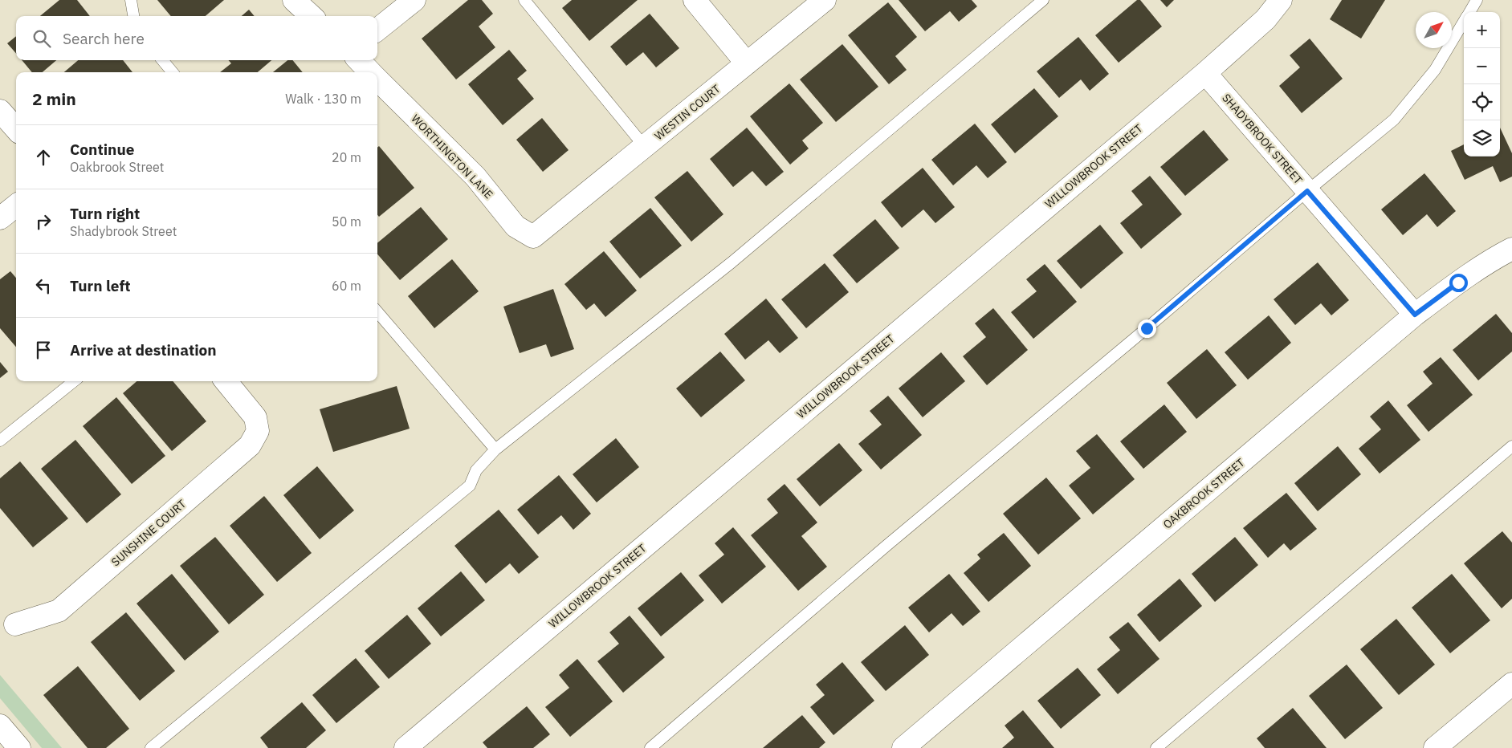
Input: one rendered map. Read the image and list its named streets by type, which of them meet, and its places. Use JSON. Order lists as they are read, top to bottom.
{
  "streets": {
    "street": [
      "WESTIN COURT",
      "SHADYBROOK STREET",
      "WORTHINGTON LANE",
      "WILLOWBROOK STREET",
      "OAKBROOK STREET",
      "SUNSHINE COURT"
    ]
  },
  "crossings": [
    ["WESTIN COURT", "WORTHINGTON LANE"],
    ["SHADYBROOK STREET", "WILLOWBROOK STREET"],
    ["SHADYBROOK STREET", "OAKBROOK STREET"]
  ],
  "north": "top right",
  "page": {
    "map_buttons": ["+", "−"],
    "search": "Search here",
    "heading": ["2 min", "Walk · 130 m"],
    "list": [
      ["Continue", "Oakbrook Street", "20 m"],
      ["Turn right", "Shadybrook Street", "50 m"],
      ["Turn left", "60 m"],
      "Arrive at destination"
    ]
  }
}
